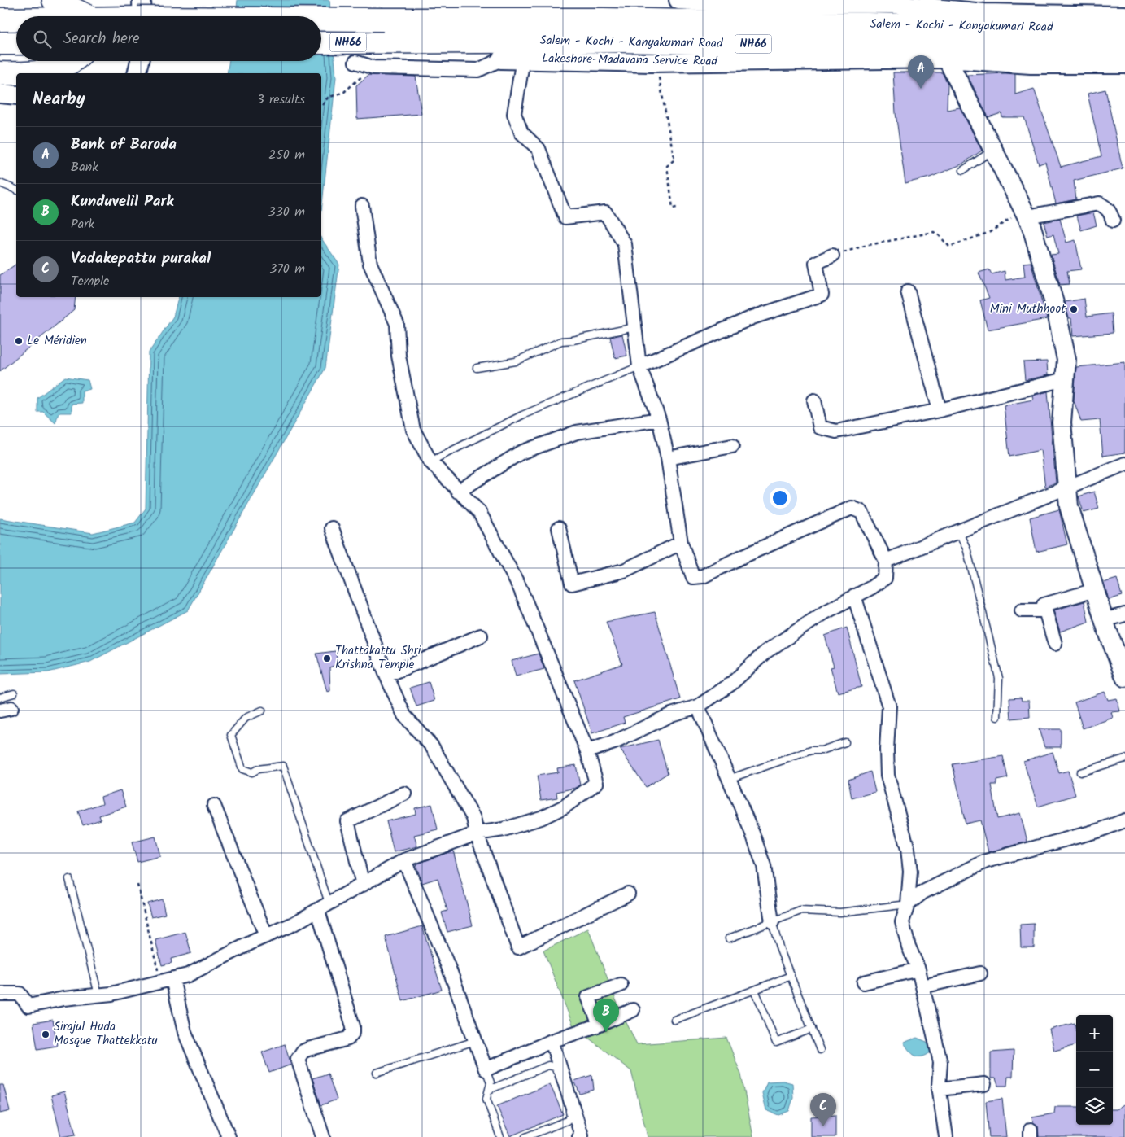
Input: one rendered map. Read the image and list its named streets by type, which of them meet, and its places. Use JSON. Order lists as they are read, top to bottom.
{
  "streets": {
    "highway": ["Salem - Kochi - Kanyakumari Road", "NH66"],
    "street": ["Lakeshore-Madavana Service Road"]
  },
  "crossings": [
    ["Salem - Kochi - Kanyakumari Road", "NH66"]
  ],
  "places": [
    "Mini Muthhoot",
    "Le Méridien",
    "Thattakattu Shri Krishna Temple",
    "Sirajul Huda Mosque Thattekkatu"
  ],
  "page": {
    "search": "Search here",
    "pins": ["A", "B", "C"],
    "heading": ["Nearby", "3 results"],
    "list": [
      {
        "mark": "A",
        "name": "Bank of Baroda",
        "note": "Bank",
        "value": "250 m"
      },
      {
        "mark": "B",
        "name": "Kunduvelil Park",
        "note": "Park",
        "value": "330 m"
      },
      {
        "mark": "C",
        "name": "Vadakepattu purakal",
        "note": "Temple",
        "value": "370 m"
      }
    ],
    "map_buttons": ["+", "−"]
  }
}
